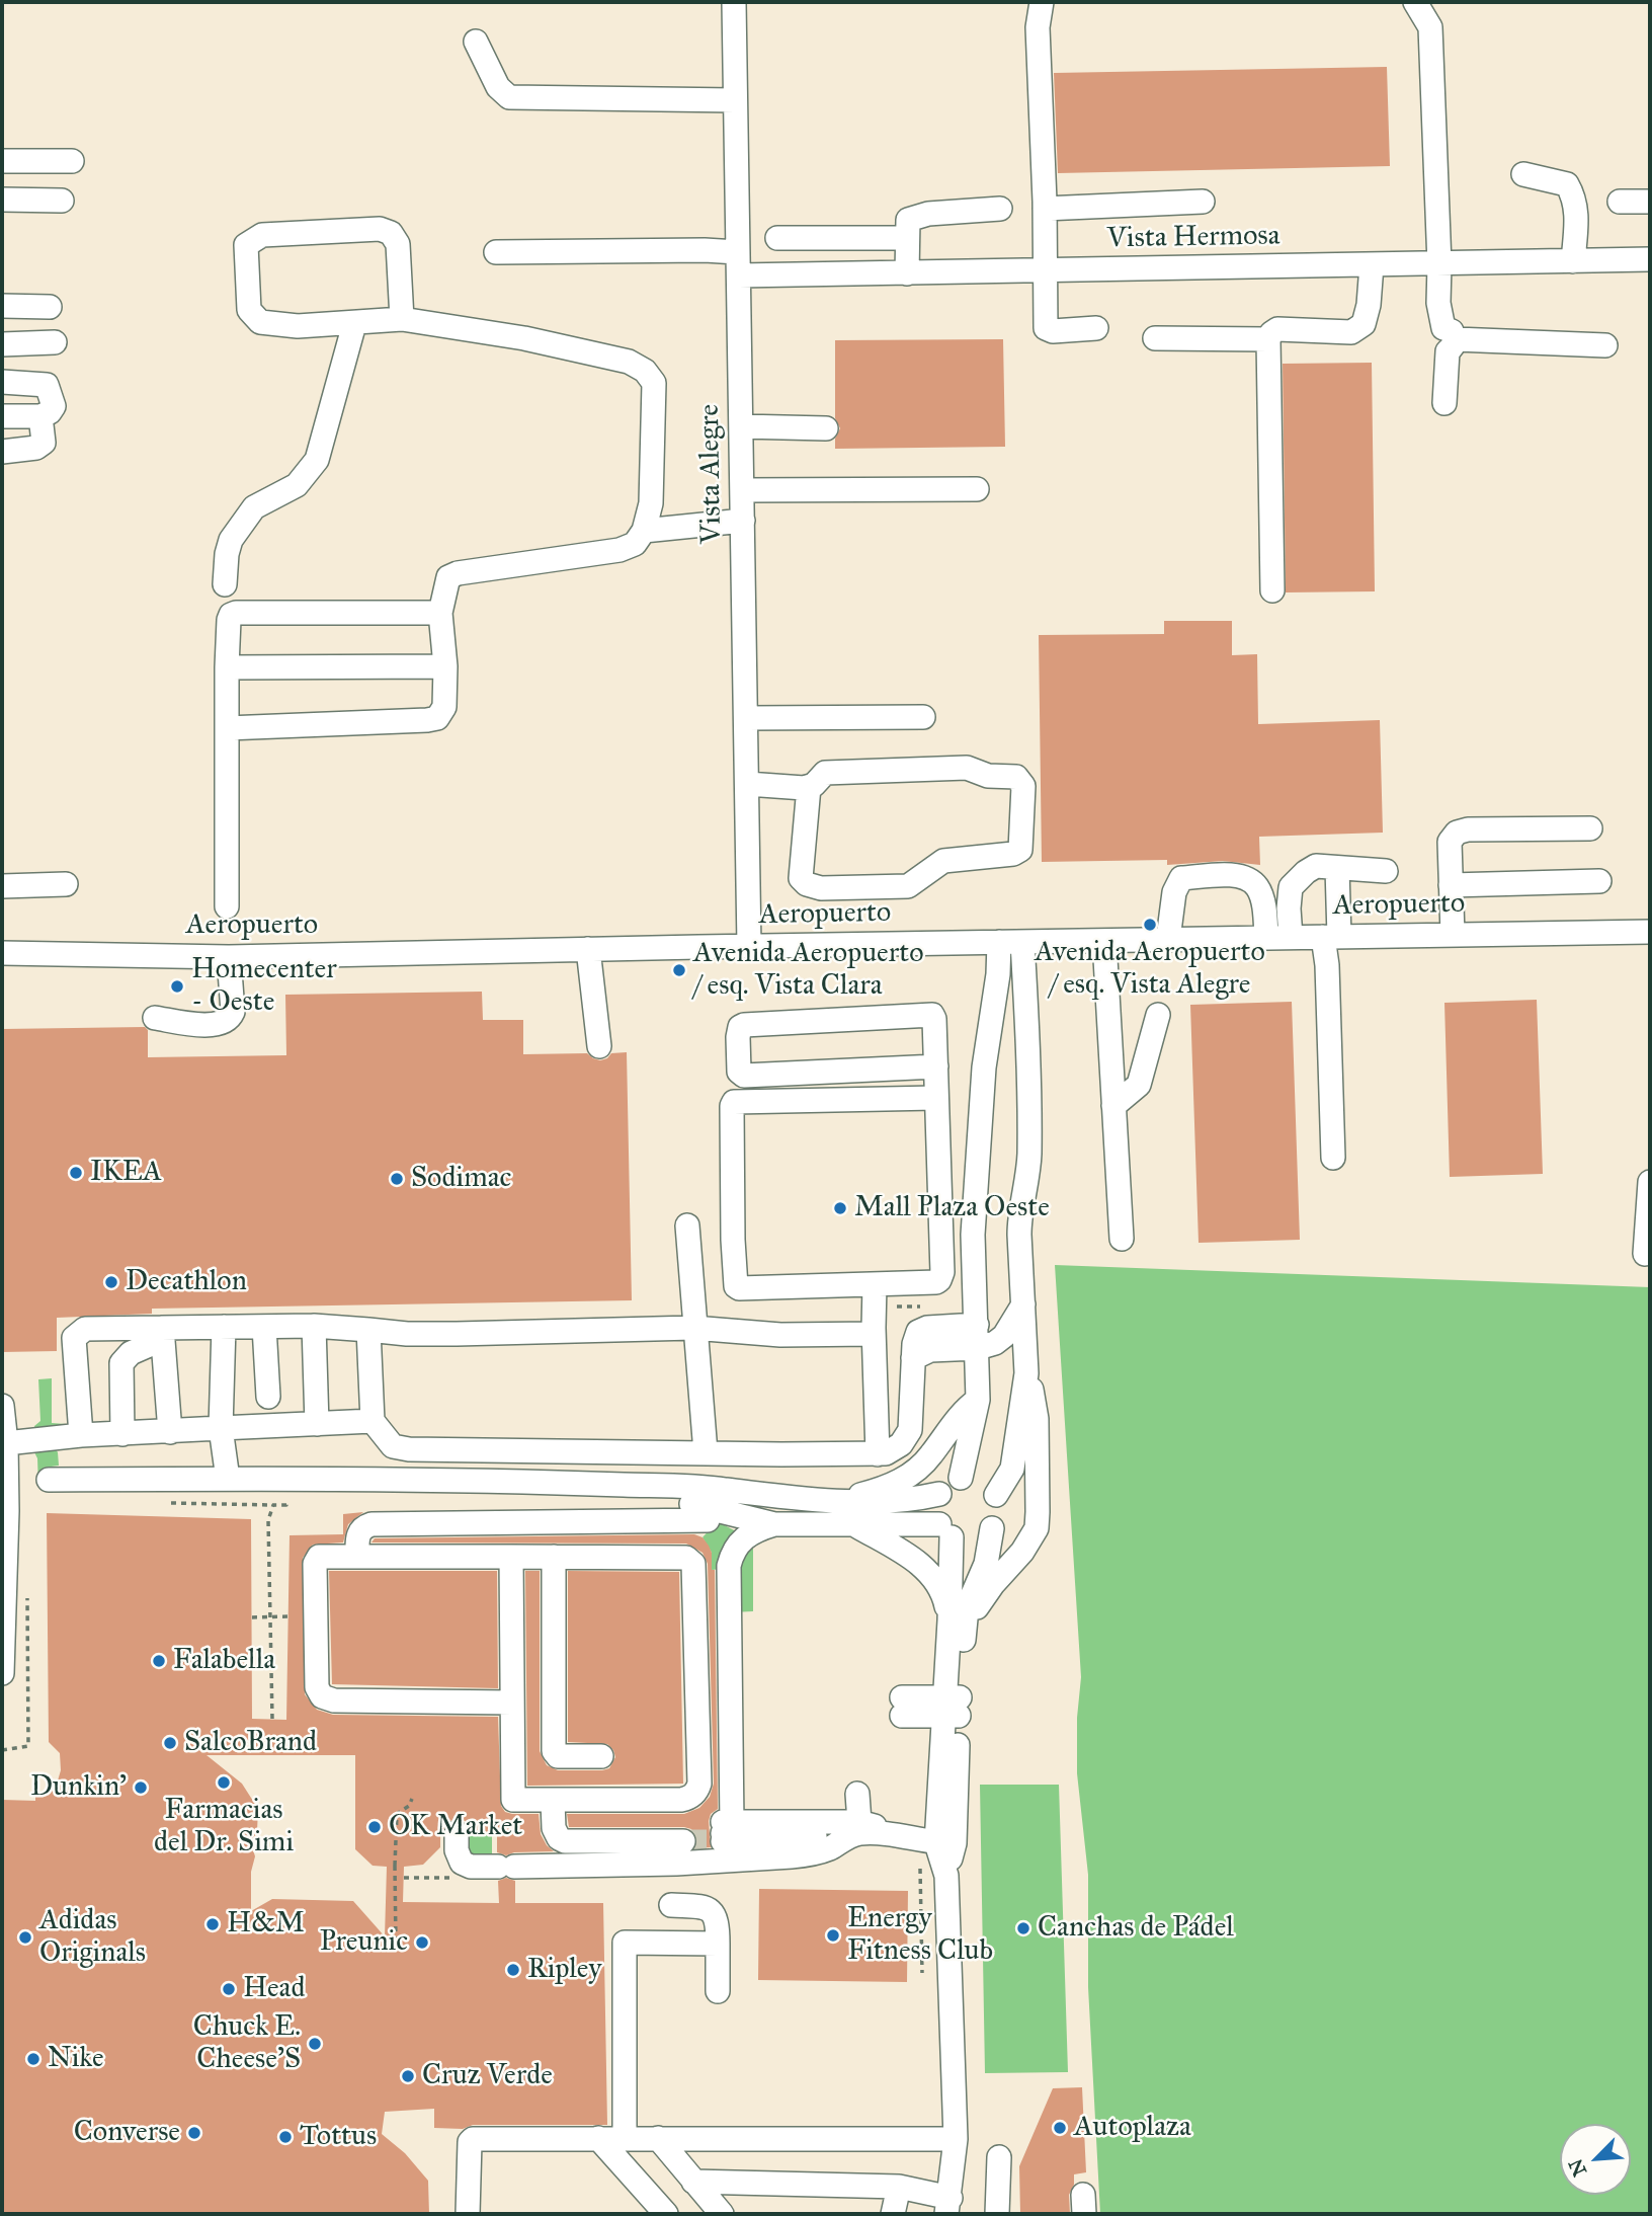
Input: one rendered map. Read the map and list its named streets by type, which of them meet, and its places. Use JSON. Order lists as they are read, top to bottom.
{
  "streets": {
    "street": ["Vista Hermosa", "Vista Alegre", "Aeropuerto"]
  },
  "crossings": [
    ["Vista Hermosa", "Vista Alegre"],
    ["Vista Alegre", "Aeropuerto"]
  ],
  "places": [
    "Avenida Aeropuerto / esq. Vista Alegre",
    "Avenida Aeropuerto / esq. Vista Clara",
    "Homecenter - Oeste",
    "IKEA",
    "Sodimac",
    "Mall Plaza Oeste",
    "Decathlon",
    "Falabella",
    "SalcoBrand",
    "Farmacias del Dr. Simi",
    "Dunkin'",
    "OK Market",
    "H&M",
    "Canchas de Pádel",
    "Energy Fitness Club",
    "Adidas Originals",
    "Preunic",
    "Ripley",
    "Head",
    "Chuck E. Cheese'S",
    "Nike",
    "Cruz Verde",
    "Autoplaza",
    "Converse",
    "Tottus"
  ],
  "north": "bottom left"
}
